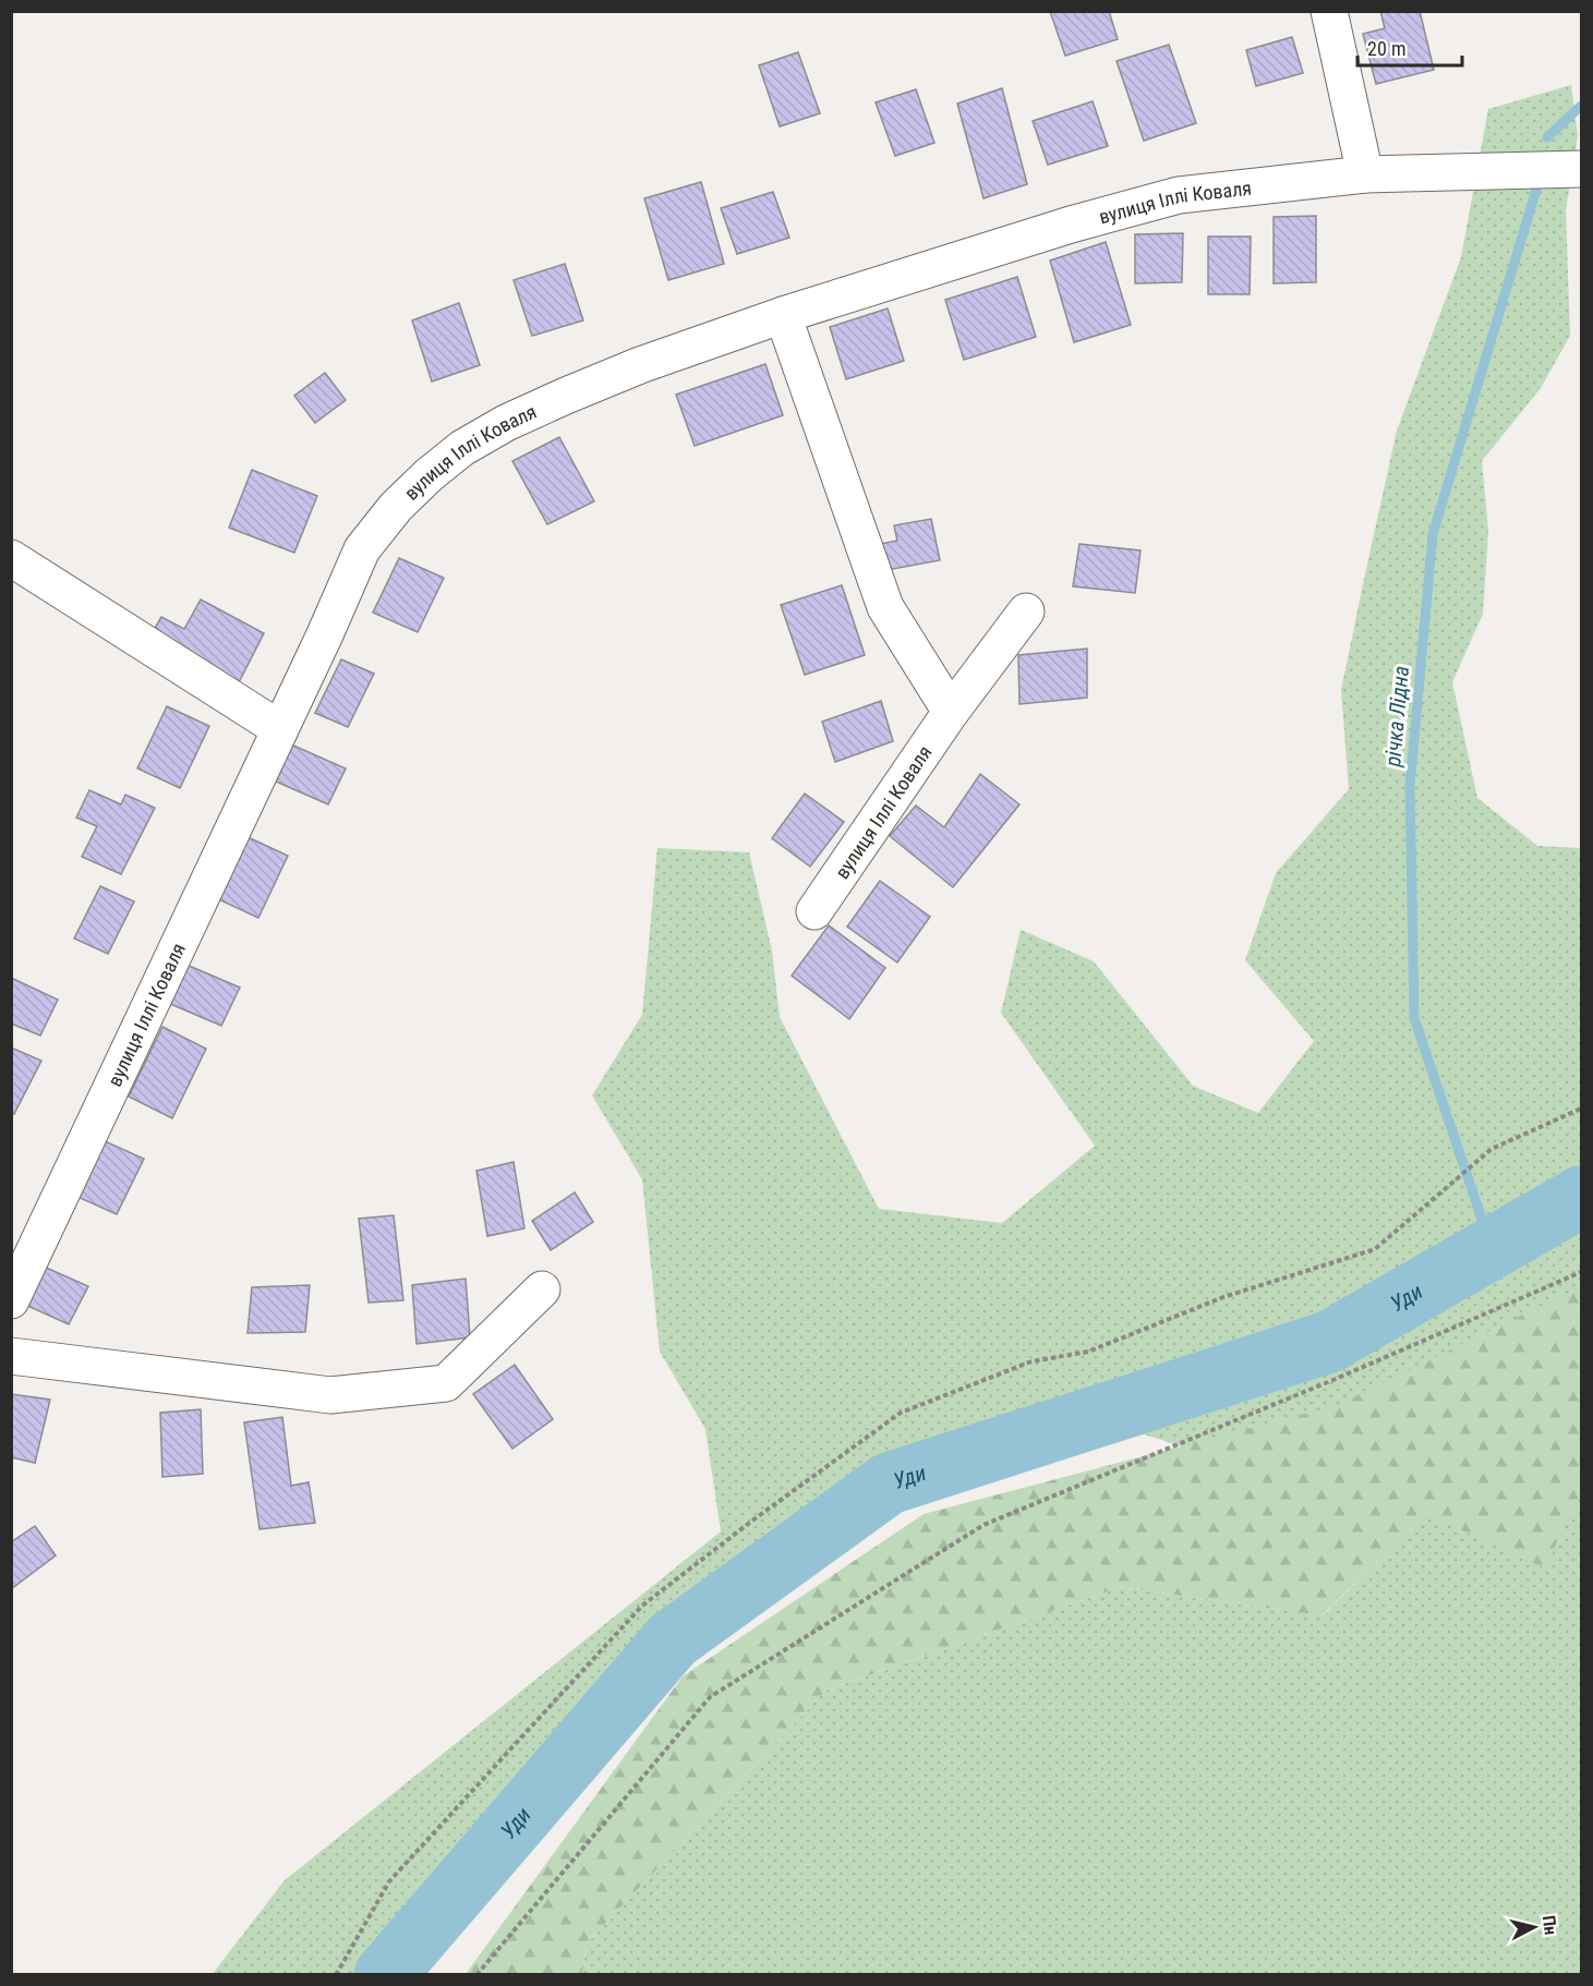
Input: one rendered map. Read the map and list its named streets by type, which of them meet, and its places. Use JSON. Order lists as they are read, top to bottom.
{
  "streets": {
    "main road": ["вулиця Іллі Коваля"]
  },
  "water": ["річка Лідна", "Уди"],
  "scale_bar": "20 m",
  "north": "right"
}
